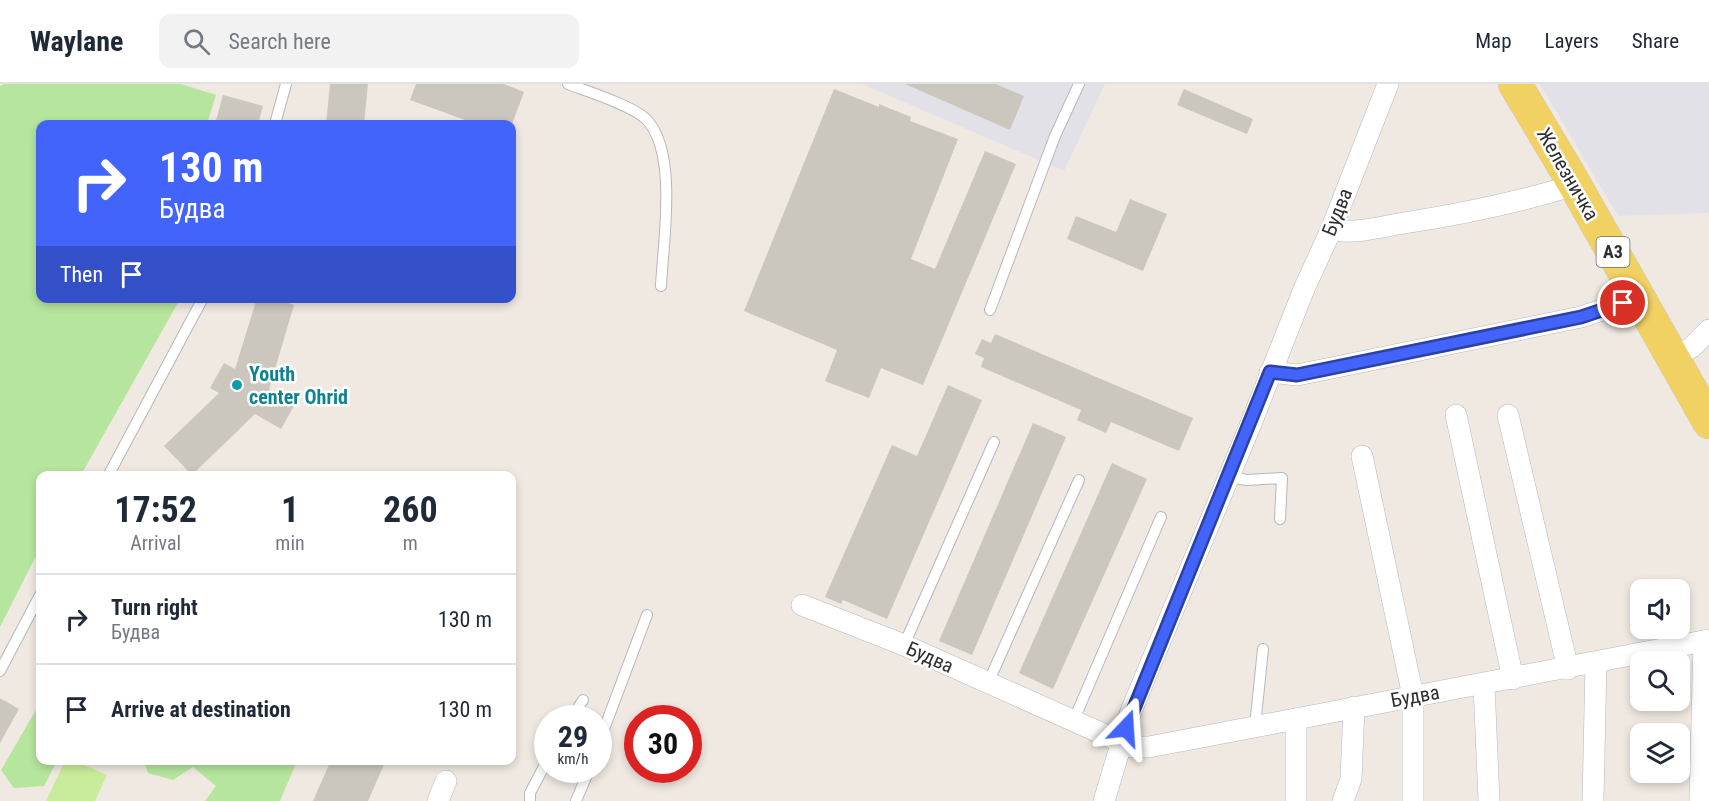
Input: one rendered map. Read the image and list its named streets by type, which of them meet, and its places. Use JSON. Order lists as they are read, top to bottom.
{
  "streets": {
    "main road": ["Железничка", "A3"],
    "street": ["Будва"]
  },
  "places": ["Youth center Ohrid"],
  "page": {
    "header": "Waylane",
    "search": "Search here",
    "nav": ["Map", "Layers", "Share"],
    "turn": ["130 m", "Будва"],
    "then": "Then",
    "eta": [
      "17:52",
      "Arrival",
      "1",
      "min",
      "260",
      "m"
    ],
    "list": [
      {
        "name": "Turn right",
        "note": "Будва",
        "value": "130 m"
      },
      {
        "name": "Arrive at destination",
        "value": "130 m"
      }
    ],
    "speed": "29 km/h",
    "limit": "30"
  }
}
